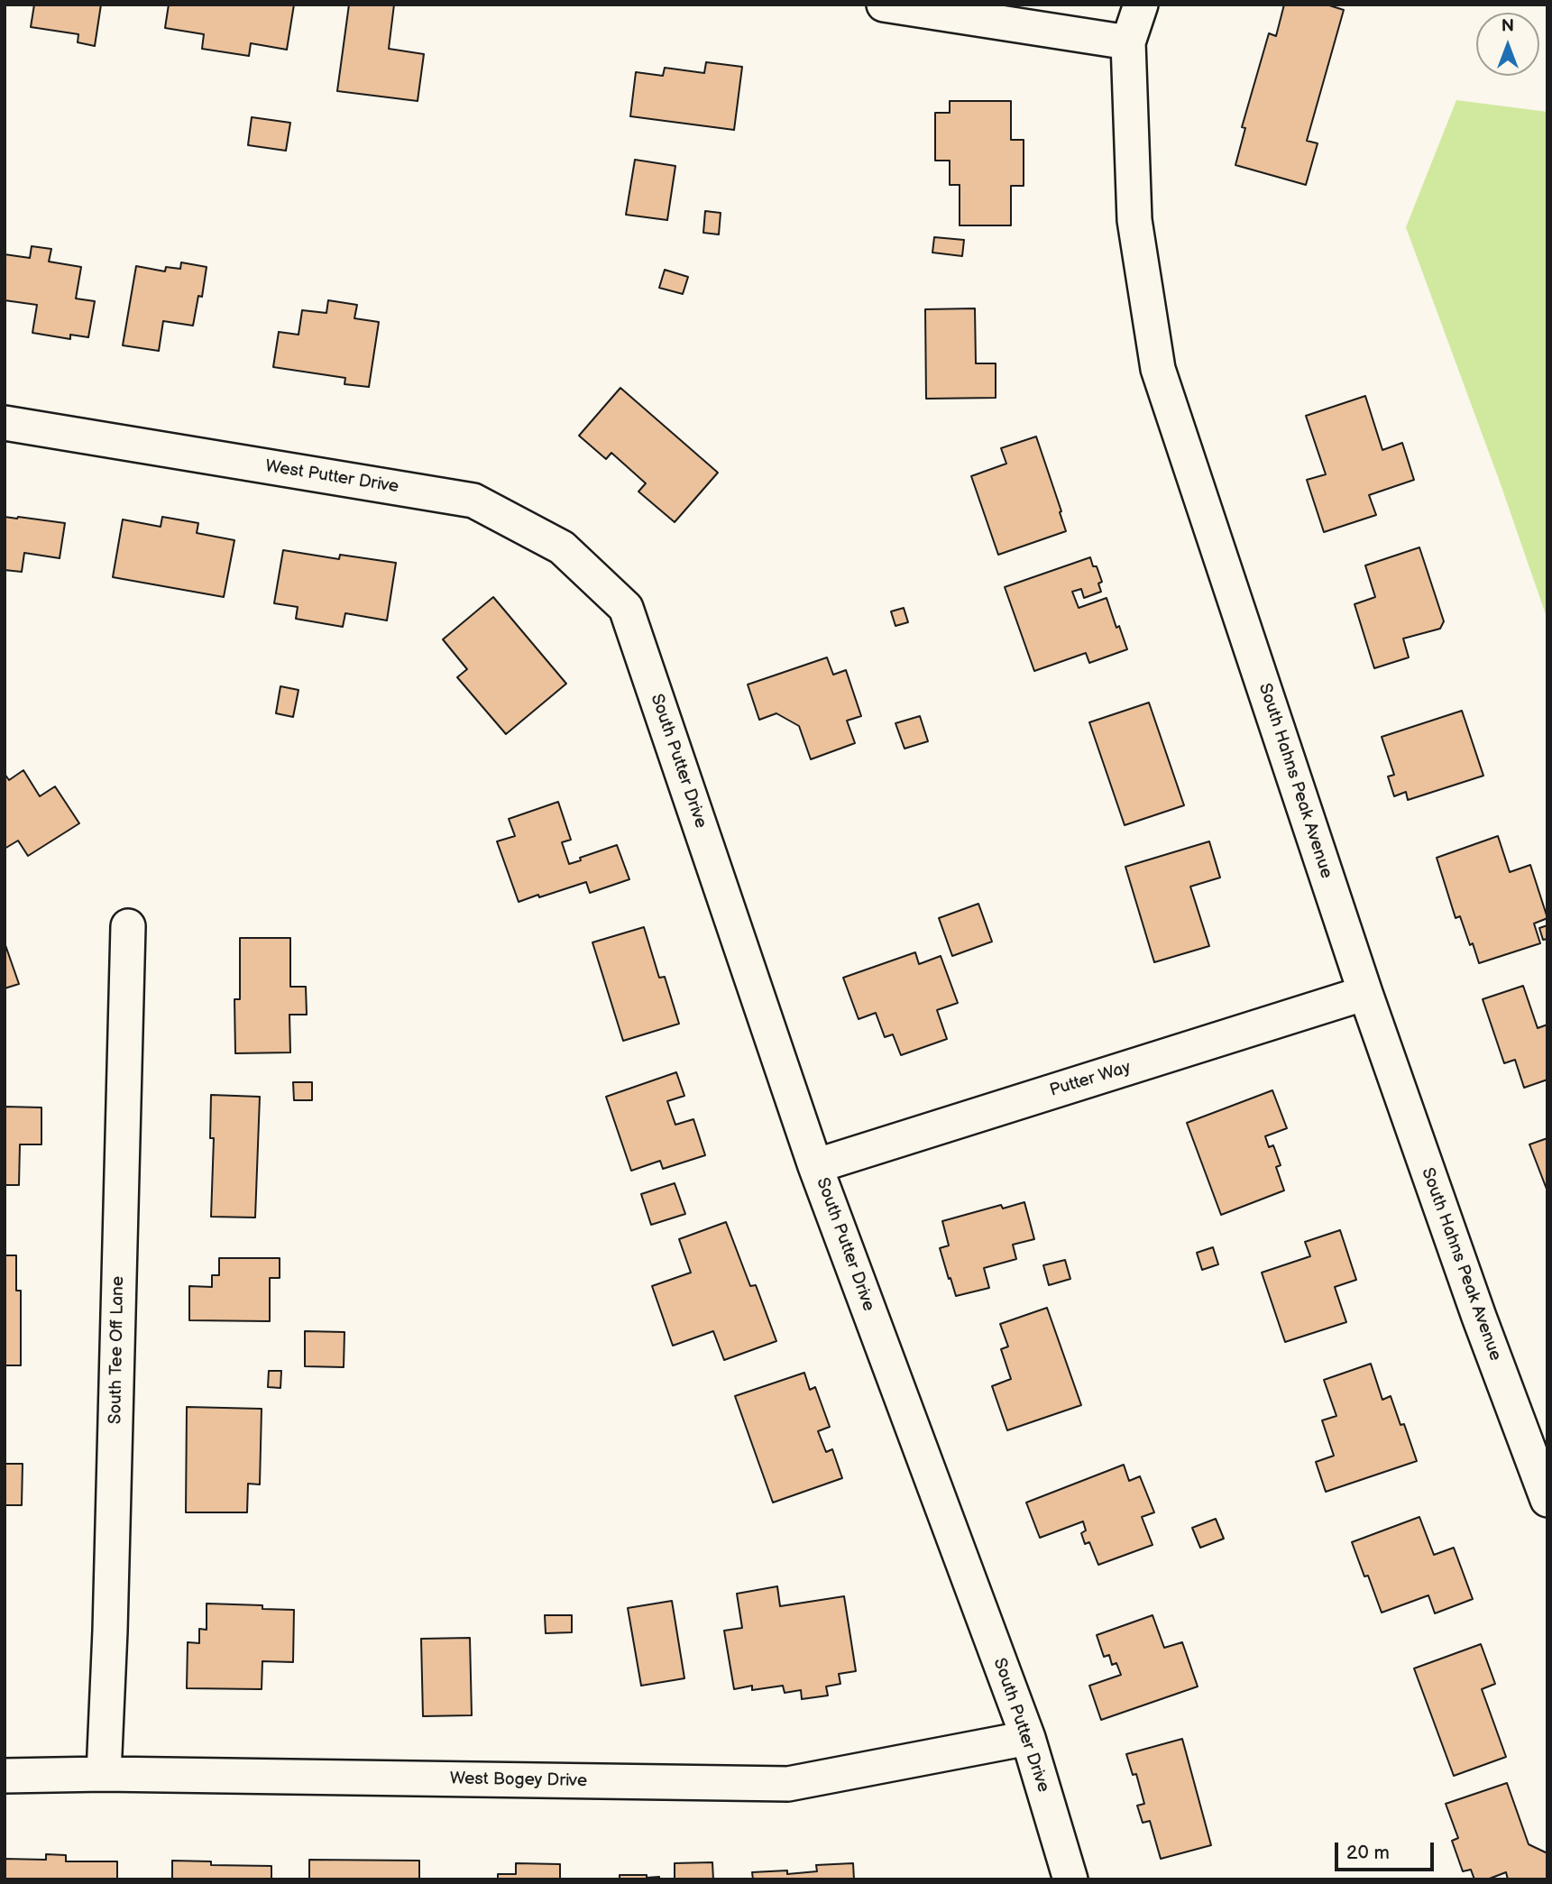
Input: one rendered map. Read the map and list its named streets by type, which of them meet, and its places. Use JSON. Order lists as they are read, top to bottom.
{
  "streets": {
    "street": [
      "West Putter Drive",
      "South Putter Drive",
      "South Hahns Peak Avenue",
      "Putter Way",
      "South Tee Off Lane",
      "West Bogey Drive"
    ]
  },
  "crossings": [
    ["West Putter Drive", "South Putter Drive"],
    ["South Putter Drive", "Putter Way"],
    ["South Putter Drive", "West Bogey Drive"],
    ["South Hahns Peak Avenue", "Putter Way"],
    ["South Tee Off Lane", "West Bogey Drive"]
  ],
  "scale_bar": "20 m",
  "north": "top"
}
